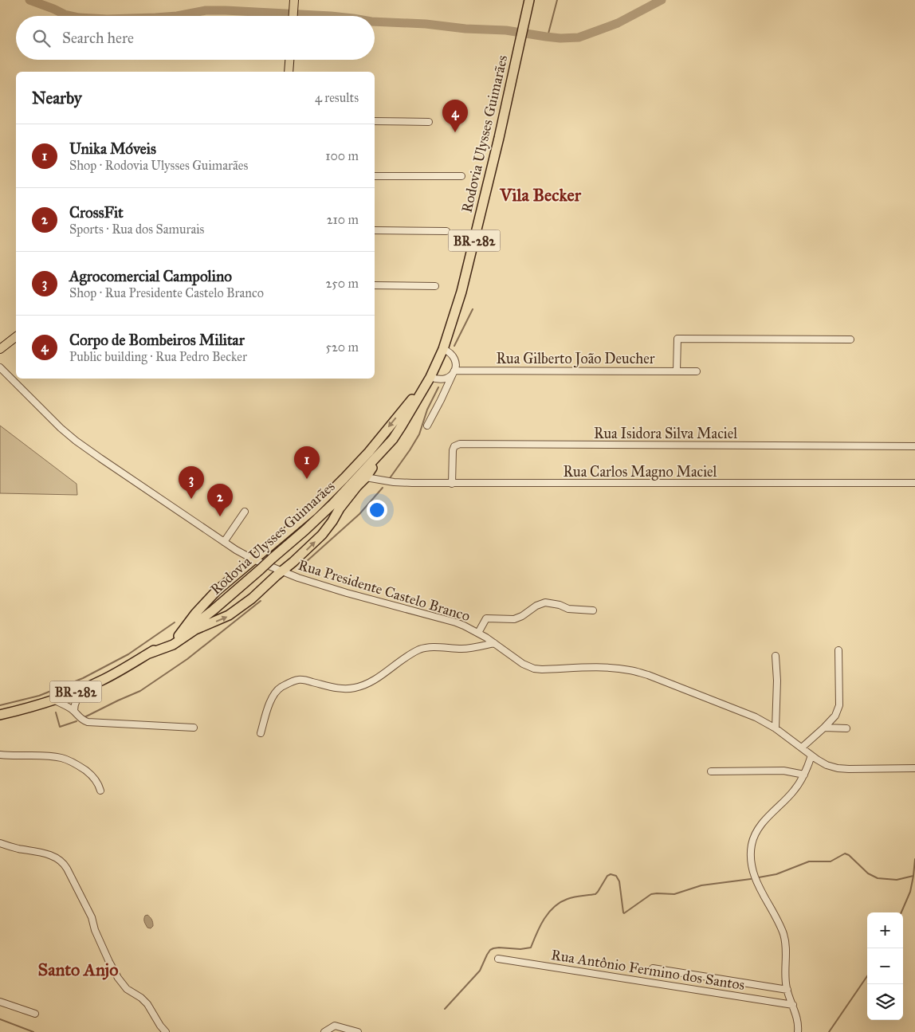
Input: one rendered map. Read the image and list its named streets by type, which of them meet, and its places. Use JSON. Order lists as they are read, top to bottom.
{
  "streets": {
    "highway": ["Rodovia Ulysses Guimarães", "BR-282"],
    "street": [
      "Rua Gilberto João Deucher",
      "Rua Isidora Silva Maciel",
      "Rua Carlos Magno Maciel",
      "Rua Presidente Castelo Branco",
      "Rua Antônio Fermino dos Santos"
    ]
  },
  "crossings": [
    ["Rua Isidora Silva Maciel", "Rua Carlos Magno Maciel"]
  ],
  "districts": ["Vila Becker", "Santo Anjo"],
  "page": {
    "search": "Search here",
    "heading": ["Nearby", "4 results"],
    "pins": [
      "4",
      "1",
      "3",
      "2"
    ],
    "list": [
      {
        "mark": "1",
        "name": "Unika Móveis",
        "note": "Shop · Rodovia Ulysses Guimarães",
        "value": "100 m"
      },
      {
        "mark": "2",
        "name": "CrossFit",
        "note": "Sports · Rua dos Samurais",
        "value": "210 m"
      },
      {
        "mark": "3",
        "name": "Agrocomercial Campolino",
        "note": "Shop · Rua Presidente Castelo Branco",
        "value": "250 m"
      },
      {
        "mark": "4",
        "name": "Corpo de Bombeiros Militar",
        "note": "Public building · Rua Pedro Becker",
        "value": "520 m"
      }
    ],
    "map_buttons": ["+", "−"]
  }
}
